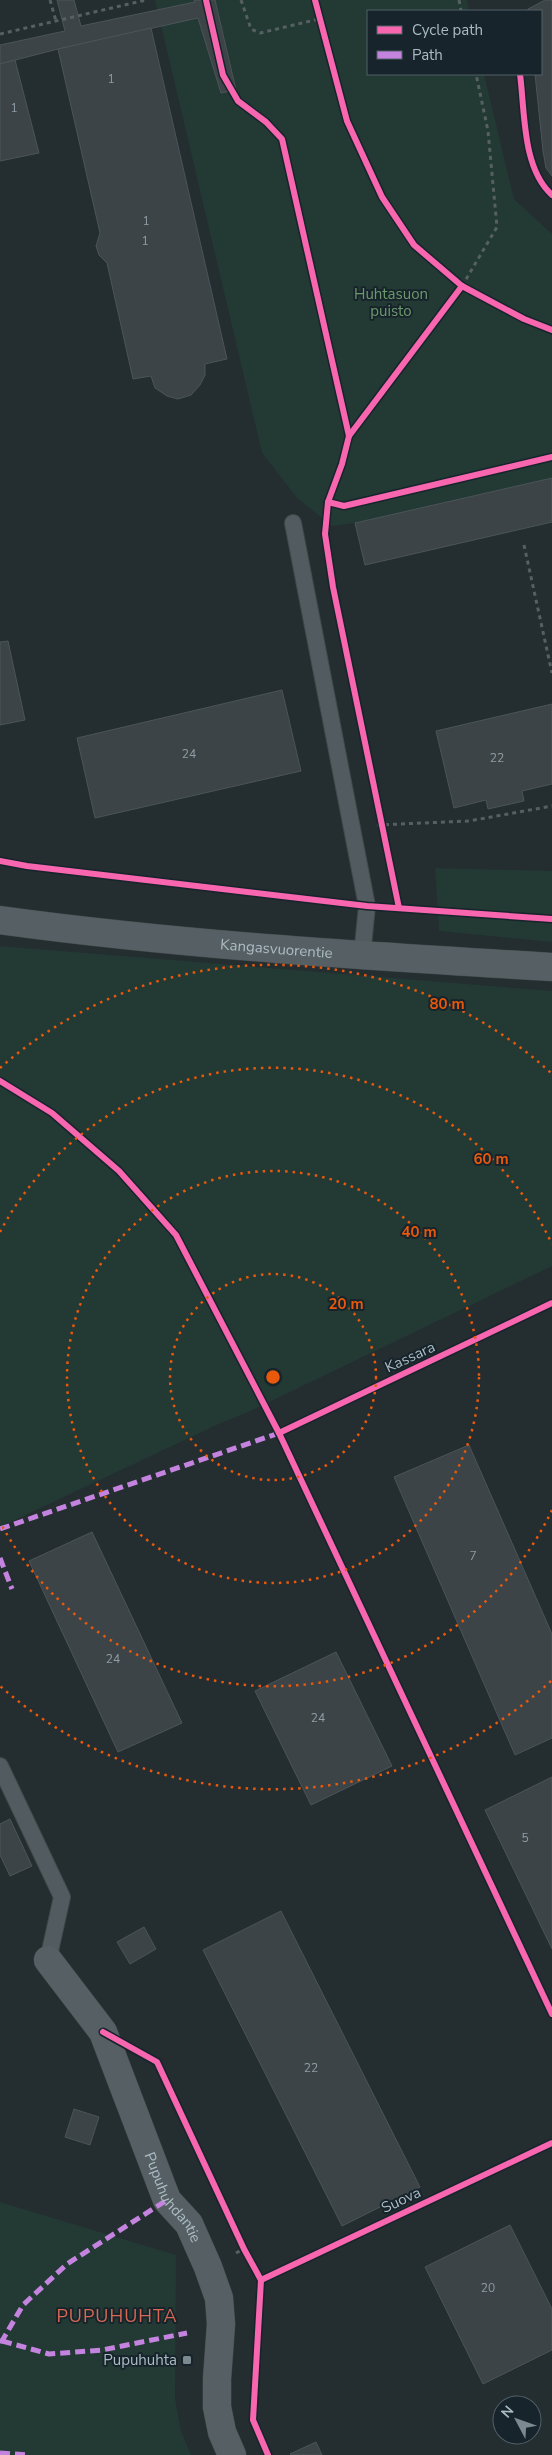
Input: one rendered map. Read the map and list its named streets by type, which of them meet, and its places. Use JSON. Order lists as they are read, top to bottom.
{
  "streets": {
    "main road": ["Kangasvuorentie", "Pupuhuhdantie"],
    "cycle path": ["Kassara", "Suova"]
  },
  "districts": ["PUPUHUHTA"],
  "parks": ["Huhtasuon puisto"],
  "places": {
    "transit": ["Pupuhuhta"]
  },
  "house_numbers": [
    "1",
    "1",
    "1",
    "1",
    "24",
    "22",
    "7",
    "24",
    "24",
    "5",
    "22",
    "20"
  ],
  "legend": ["Cycle path", "Path"],
  "north": "top left",
  "rings": [
    "80 m",
    "60 m",
    "40 m",
    "20 m"
  ]
}
